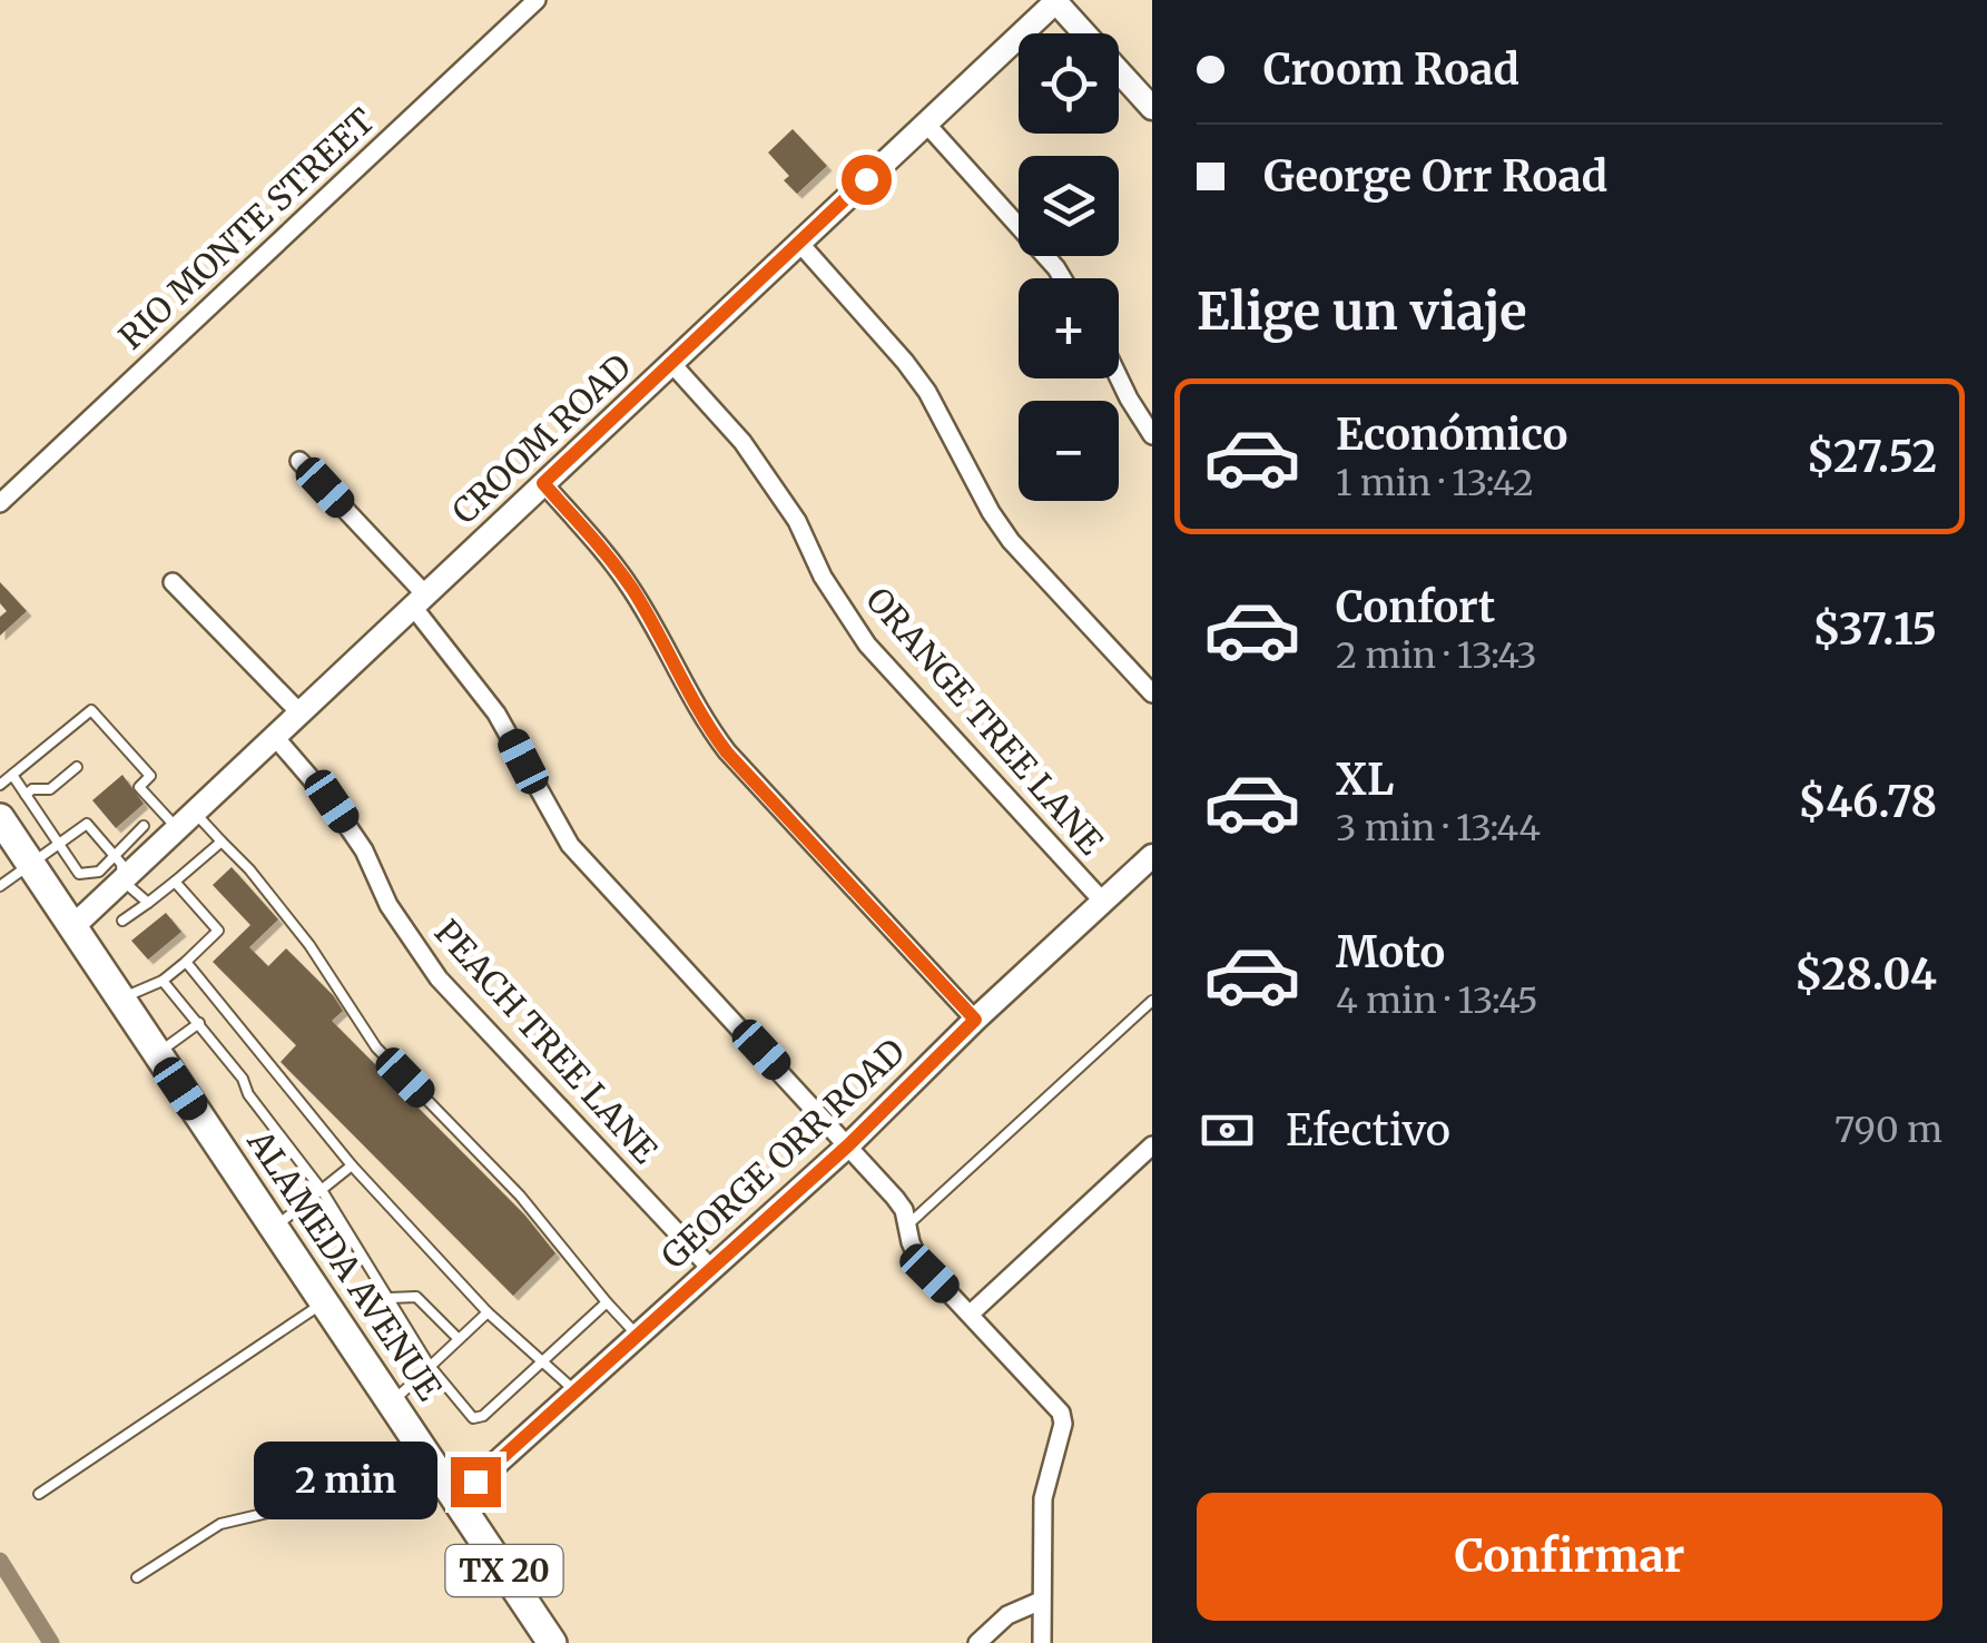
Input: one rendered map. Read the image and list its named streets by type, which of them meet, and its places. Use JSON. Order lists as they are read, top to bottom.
{
  "streets": {
    "main road": ["ALAMEDA AVENUE", "TX 20"],
    "street": [
      "RIO MONTE STREET",
      "CROOM ROAD",
      "ORANGE TREE LANE",
      "PEACH TREE LANE",
      "GEORGE ORR ROAD"
    ]
  },
  "crossings": [
    ["CROOM ROAD", "ORANGE TREE LANE"],
    ["CROOM ROAD", "PEACH TREE LANE"],
    ["CROOM ROAD", "ALAMEDA AVENUE"],
    ["ORANGE TREE LANE", "GEORGE ORR ROAD"],
    ["PEACH TREE LANE", "GEORGE ORR ROAD"],
    ["GEORGE ORR ROAD", "ALAMEDA AVENUE"]
  ],
  "page": {
    "banner": ["Croom Road", "George Orr Road"],
    "map_buttons": ["+", "−"],
    "heading": "Elige un viaje",
    "list": [
      {
        "name": "Económico",
        "note": "1 min · 13:42",
        "value": "$27.52"
      },
      {
        "name": "Confort",
        "note": "2 min · 13:43",
        "value": "$37.15"
      },
      {
        "name": "XL",
        "note": "3 min · 13:44",
        "value": "$46.78"
      },
      {
        "name": "Moto",
        "note": "4 min · 13:45",
        "value": "$28.04"
      }
    ],
    "pay": ["Efectivo", "790 m"],
    "bubble": "2 min",
    "buttons": "Confirmar"
  }
}
